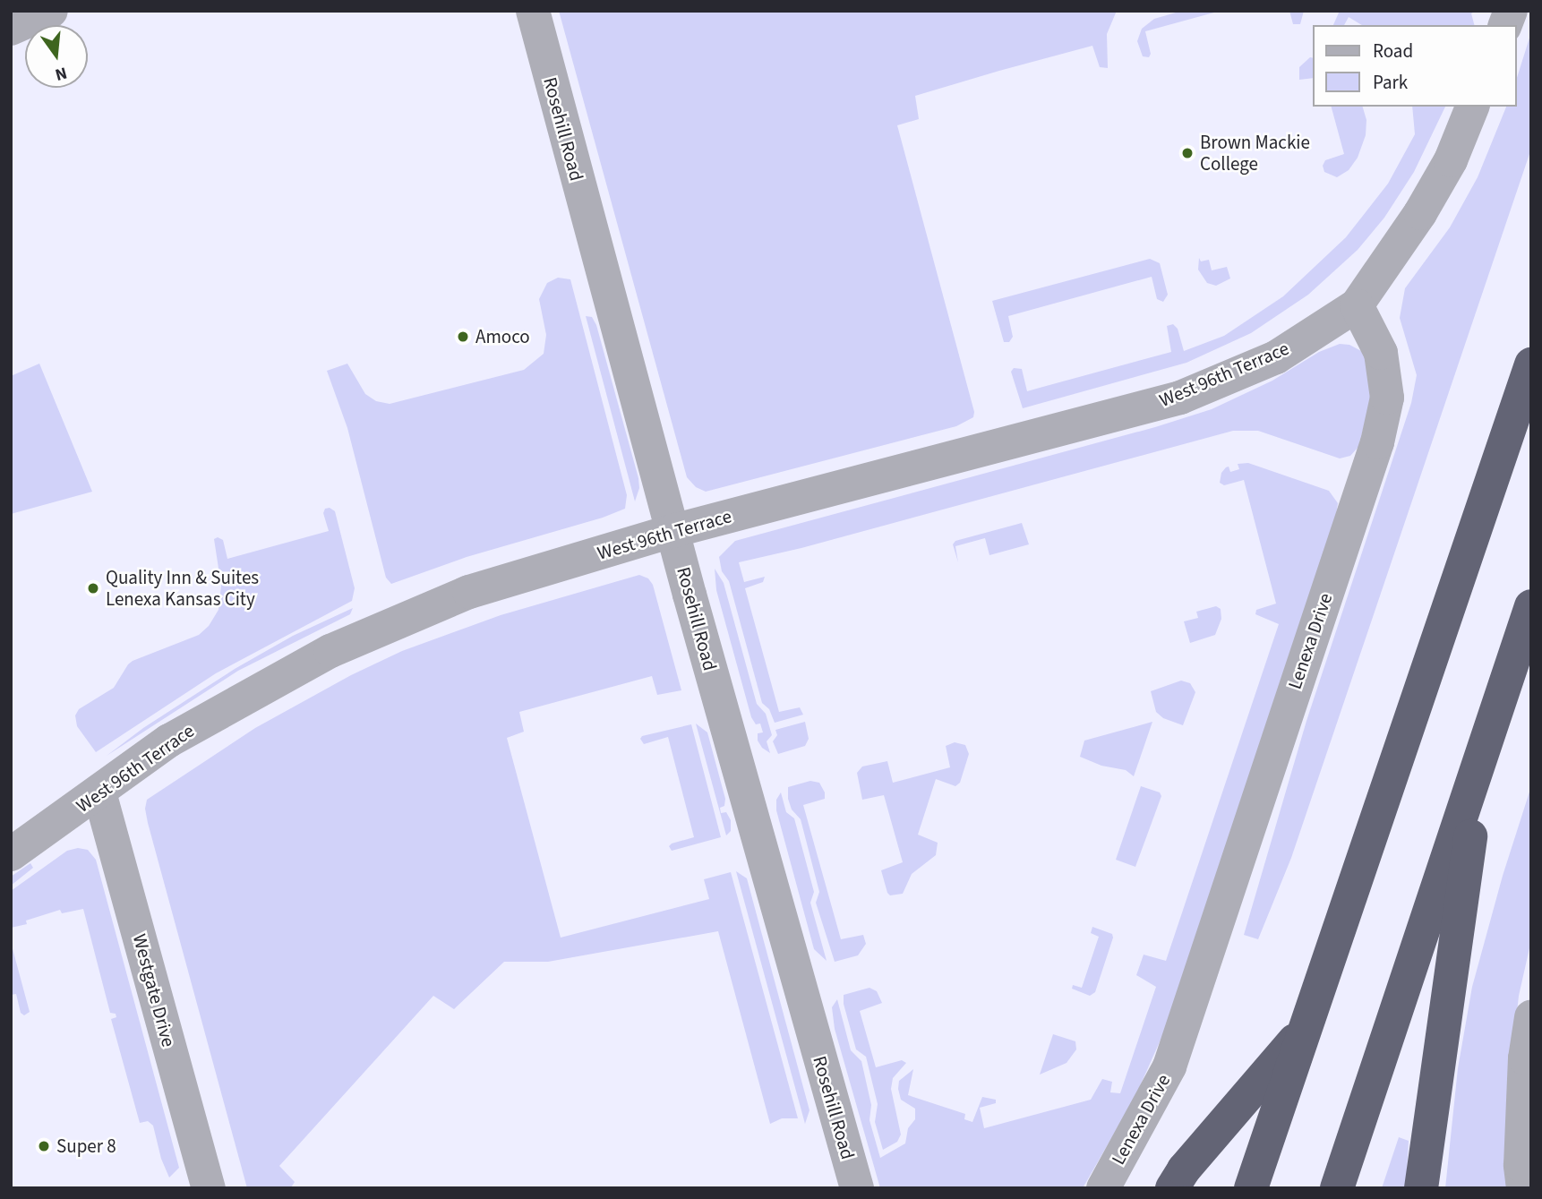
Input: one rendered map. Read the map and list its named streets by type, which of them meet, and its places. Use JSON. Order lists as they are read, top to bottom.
{
  "streets": {
    "street": [
      "Rosehill Road",
      "West 96th Terrace",
      "Lenexa Drive",
      "Westgate Drive"
    ]
  },
  "crossings": [
    ["Rosehill Road", "West 96th Terrace"],
    ["West 96th Terrace", "Lenexa Drive"],
    ["West 96th Terrace", "Westgate Drive"]
  ],
  "places": [
    "Brown Mackie College",
    "Amoco",
    "Quality Inn & Suites Lenexa Kansas City",
    "Super 8"
  ],
  "legend": ["Road", "Park"],
  "north": "bottom"
}
